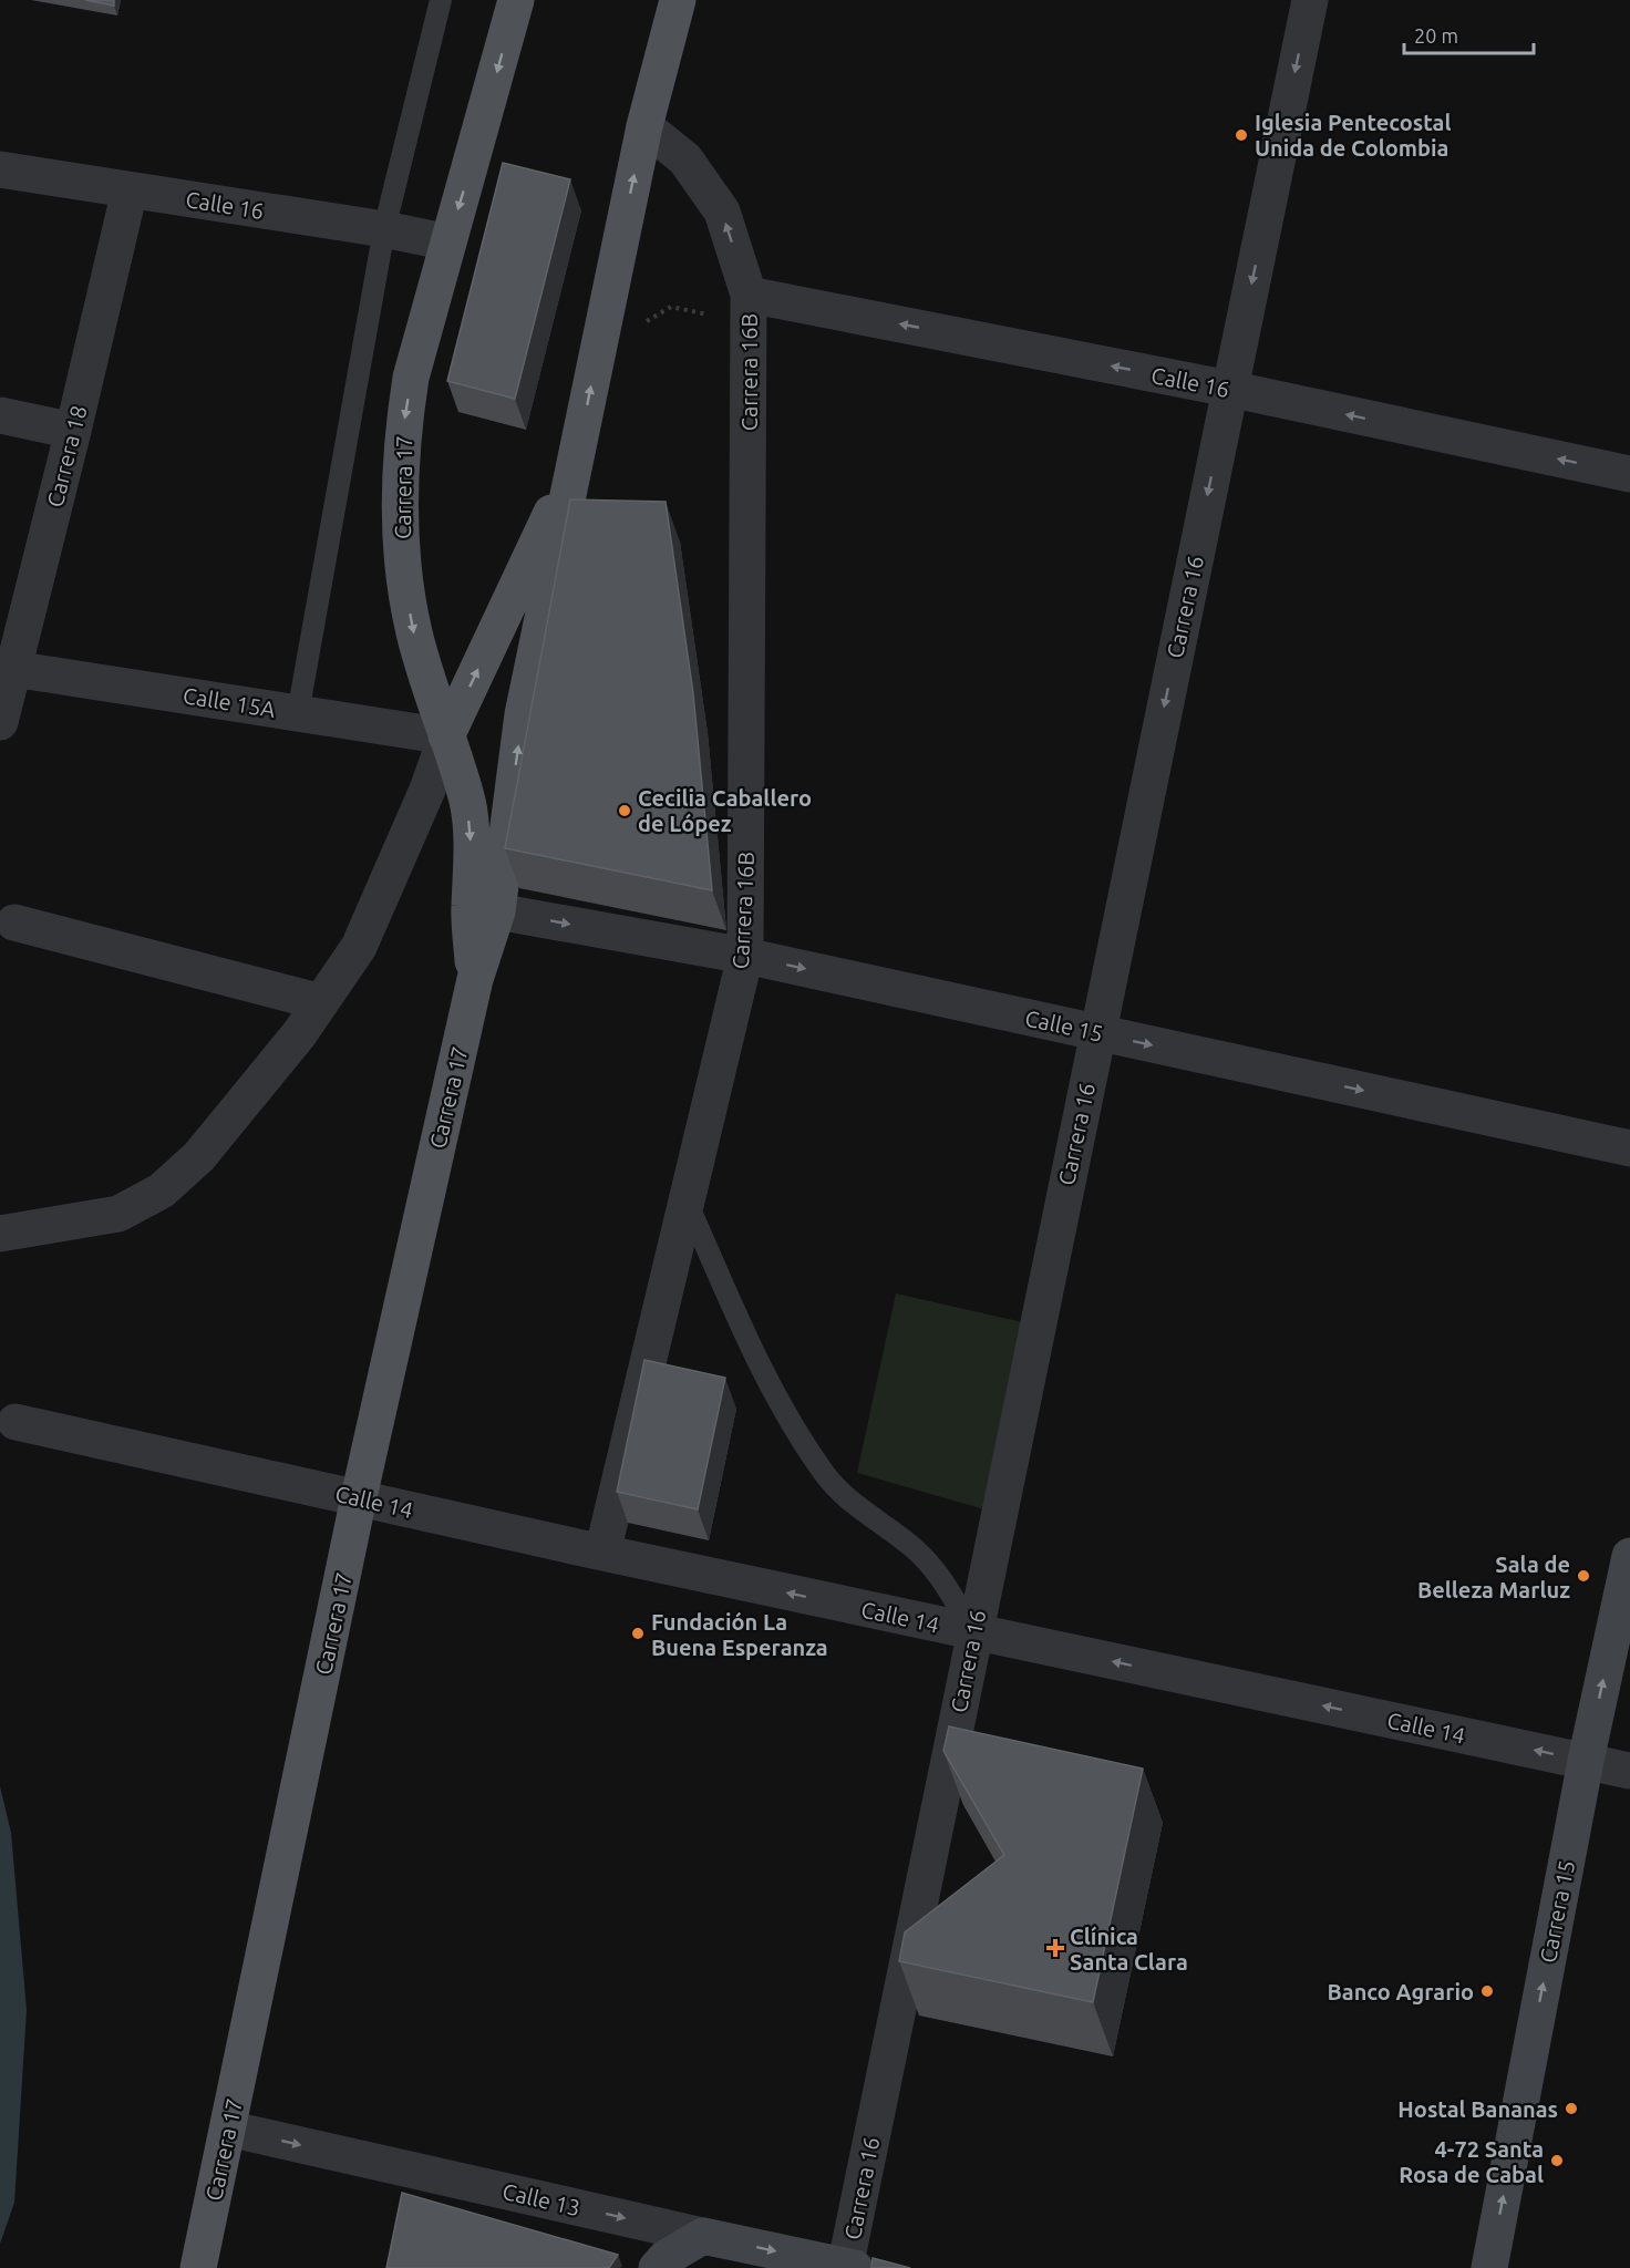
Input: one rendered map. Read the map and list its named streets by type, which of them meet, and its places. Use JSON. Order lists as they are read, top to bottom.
{
  "streets": {
    "main road": ["Carrera 17", "Carrera 15", "Calle 13"],
    "street": [
      "Calle 16",
      "Carrera 16B",
      "Carrera 18",
      "Carrera 16",
      "Calle 15A",
      "Calle 15",
      "Calle 14"
    ]
  },
  "crossings": [
    ["Calle 16", "Carrera 16B"],
    ["Calle 16", "Carrera 18"],
    ["Calle 16", "Carrera 17"],
    ["Calle 16", "Carrera 16"],
    ["Carrera 16B", "Carrera 17"],
    ["Carrera 16B", "Calle 15"],
    ["Carrera 16B", "Calle 14"],
    ["Carrera 18", "Calle 15A"],
    ["Carrera 17", "Calle 15A"],
    ["Carrera 17", "Calle 15"],
    ["Carrera 17", "Calle 14"],
    ["Carrera 17", "Calle 13"],
    ["Carrera 16", "Calle 15"],
    ["Carrera 16", "Calle 14"],
    ["Carrera 16", "Calle 13"],
    ["Calle 14", "Carrera 15"]
  ],
  "one_way": [
    "Calle 16",
    "Carrera 16",
    "Calle 15",
    "Calle 14",
    "Carrera 15",
    "Calle 13"
  ],
  "places": {
    "other": [
      "Iglesia Pentecostal Unida de Colombia",
      "Cecilia Caballero de López",
      "Sala de Belleza Marluz",
      "Fundación La Buena Esperanza",
      "Banco Agrario",
      "Hostal Bananas",
      "4-72 Santa Rosa de Cabal"
    ],
    "health": ["Clínica Santa Clara"]
  },
  "scale_bar": "20 m"
}
